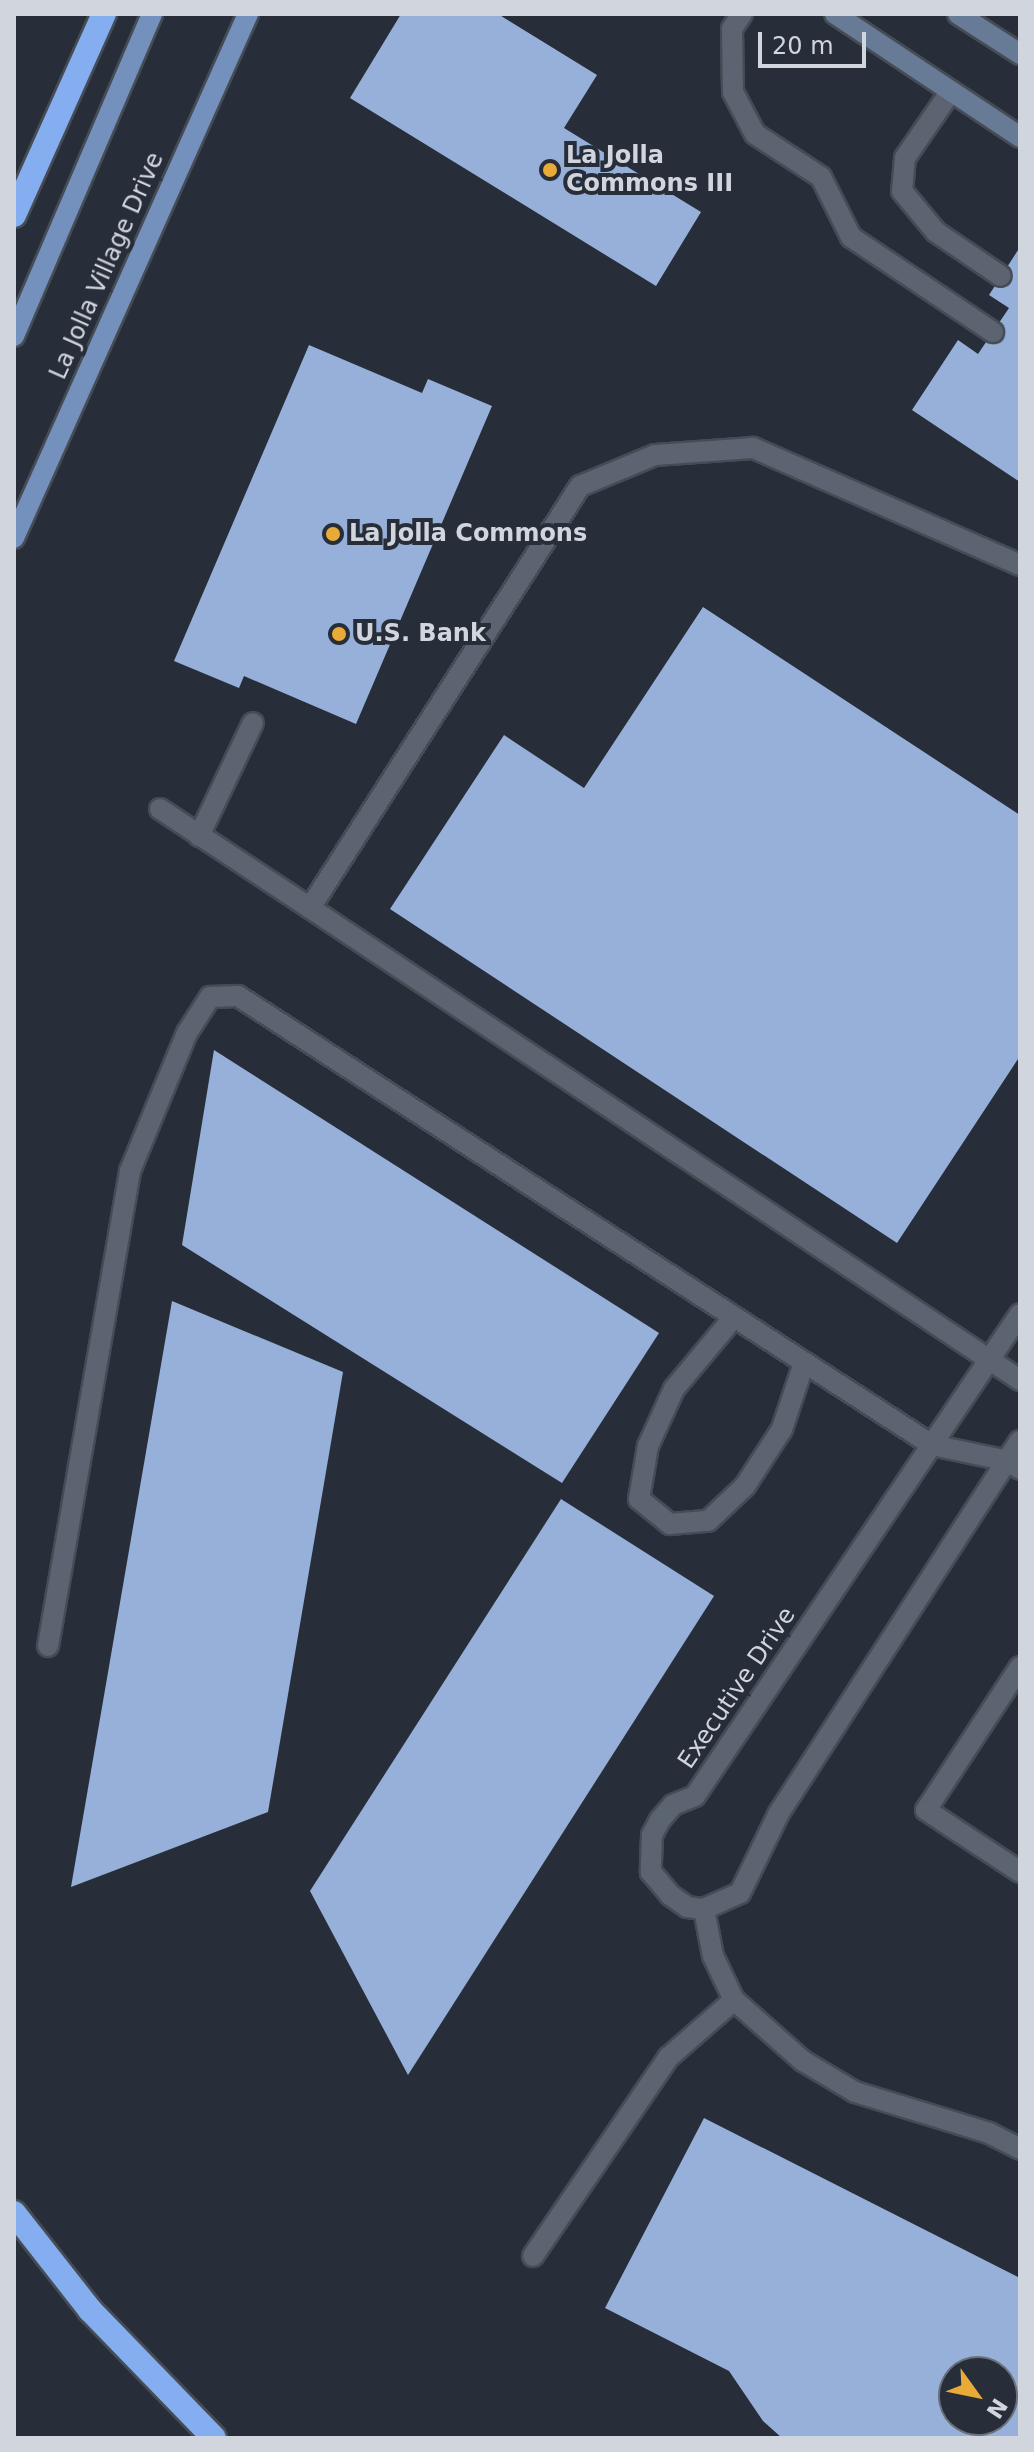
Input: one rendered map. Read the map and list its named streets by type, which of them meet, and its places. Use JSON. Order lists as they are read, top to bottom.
{
  "streets": {
    "main road": ["La Jolla Village Drive"],
    "street": ["Executive Drive"]
  },
  "places": ["La Jolla Commons III", "La Jolla Commons", "U.S. Bank"],
  "scale_bar": "20 m",
  "north": "bottom right"
}
